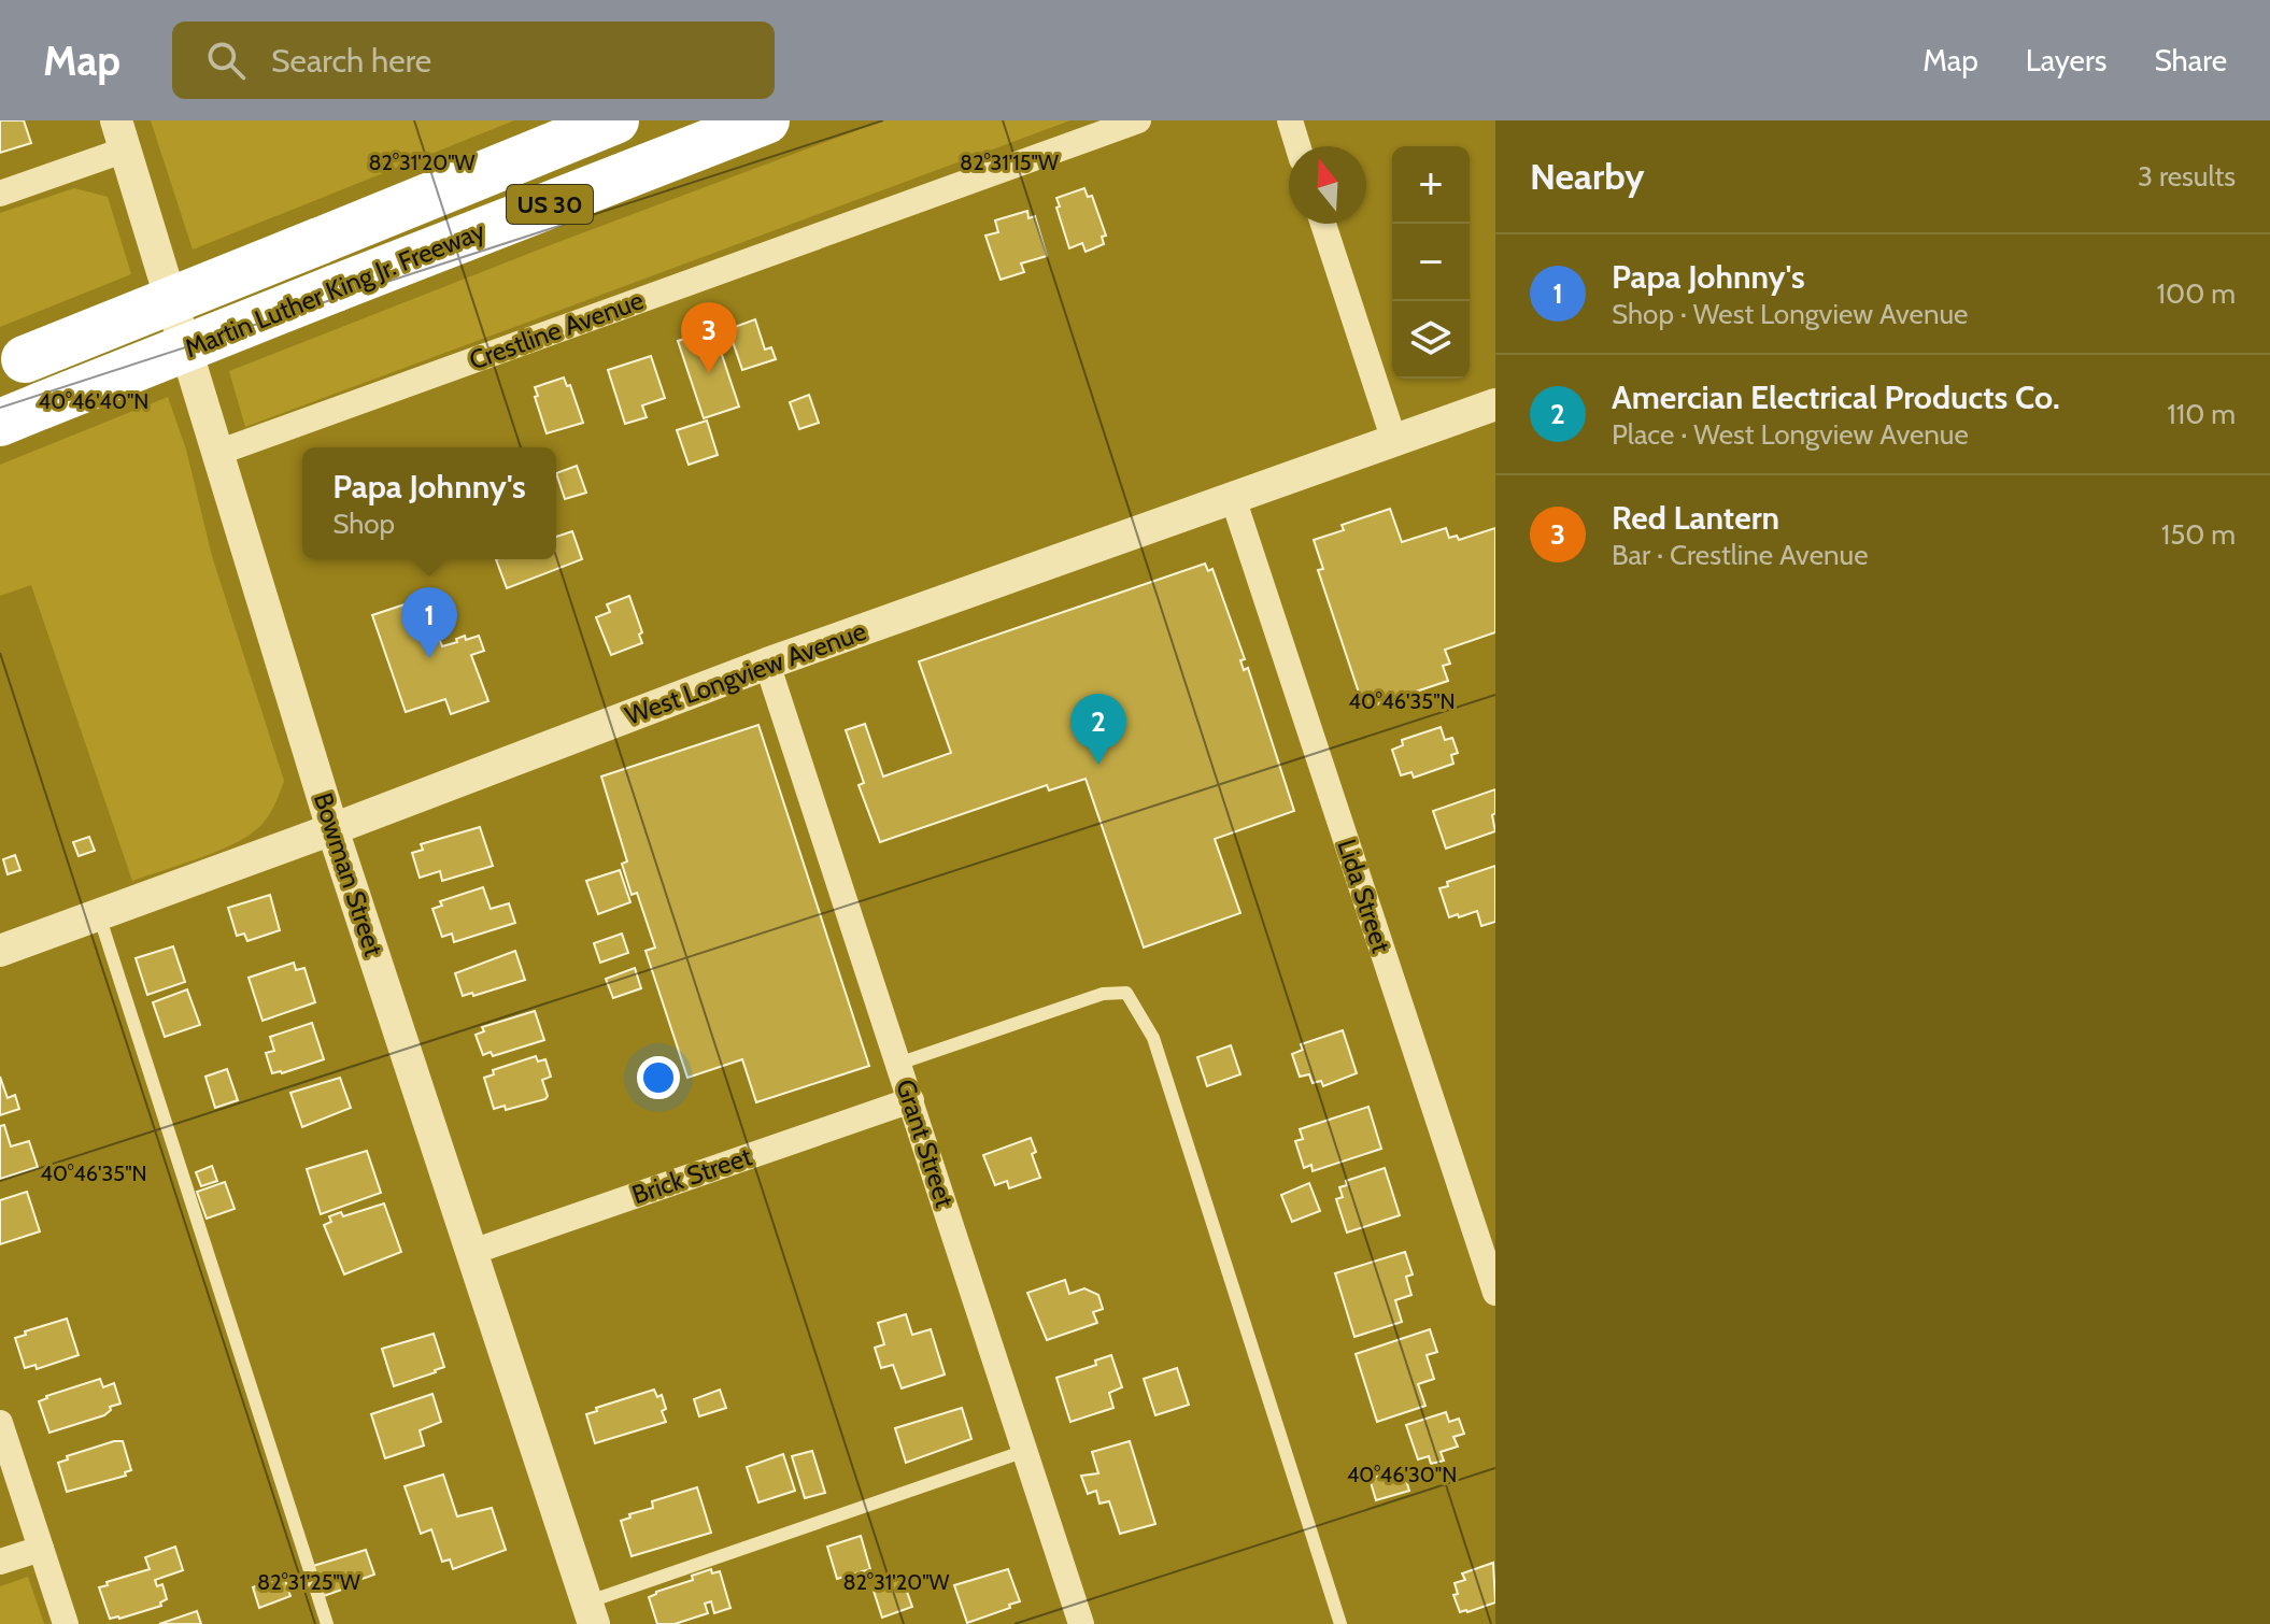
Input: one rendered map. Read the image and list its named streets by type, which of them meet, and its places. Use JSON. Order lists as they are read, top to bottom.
{
  "streets": {
    "highway": ["US 30", "Martin Luther King Jr. Freeway"],
    "street": [
      "Crestline Avenue",
      "West Longview Avenue",
      "Bowman Street",
      "Lida Street",
      "Grant Street",
      "Brick Street"
    ]
  },
  "crossings": [
    ["Crestline Avenue", "Bowman Street"],
    ["West Longview Avenue", "Bowman Street"],
    ["West Longview Avenue", "Lida Street"],
    ["West Longview Avenue", "Grant Street"],
    ["Bowman Street", "Brick Street"],
    ["Grant Street", "Brick Street"]
  ],
  "north": "top",
  "page": {
    "header": "Map",
    "search": "Search here",
    "nav": ["Map", "Layers", "Share"],
    "heading": ["Nearby", "3 results"],
    "map_buttons": ["+", "−"],
    "list": [
      {
        "mark": "1",
        "name": "Papa Johnny's",
        "note": "Shop · West Longview Avenue",
        "value": "100 m"
      },
      {
        "mark": "2",
        "name": "Amercian Electrical Products Co.",
        "note": "Place · West Longview Avenue",
        "value": "110 m"
      },
      {
        "mark": "3",
        "name": "Red Lantern",
        "note": "Bar · Crestline Avenue",
        "value": "150 m"
      }
    ],
    "pins": ["3", "1", "2"],
    "popup": ["Papa Johnny's", "Shop"]
  },
  "coordinates": [
    "82°31'20\"W",
    "82°31'15\"W",
    "40°46'40\"N",
    "40°46'35\"N",
    "40°46'30\"N",
    "82°31'25\"W"
  ]
}
